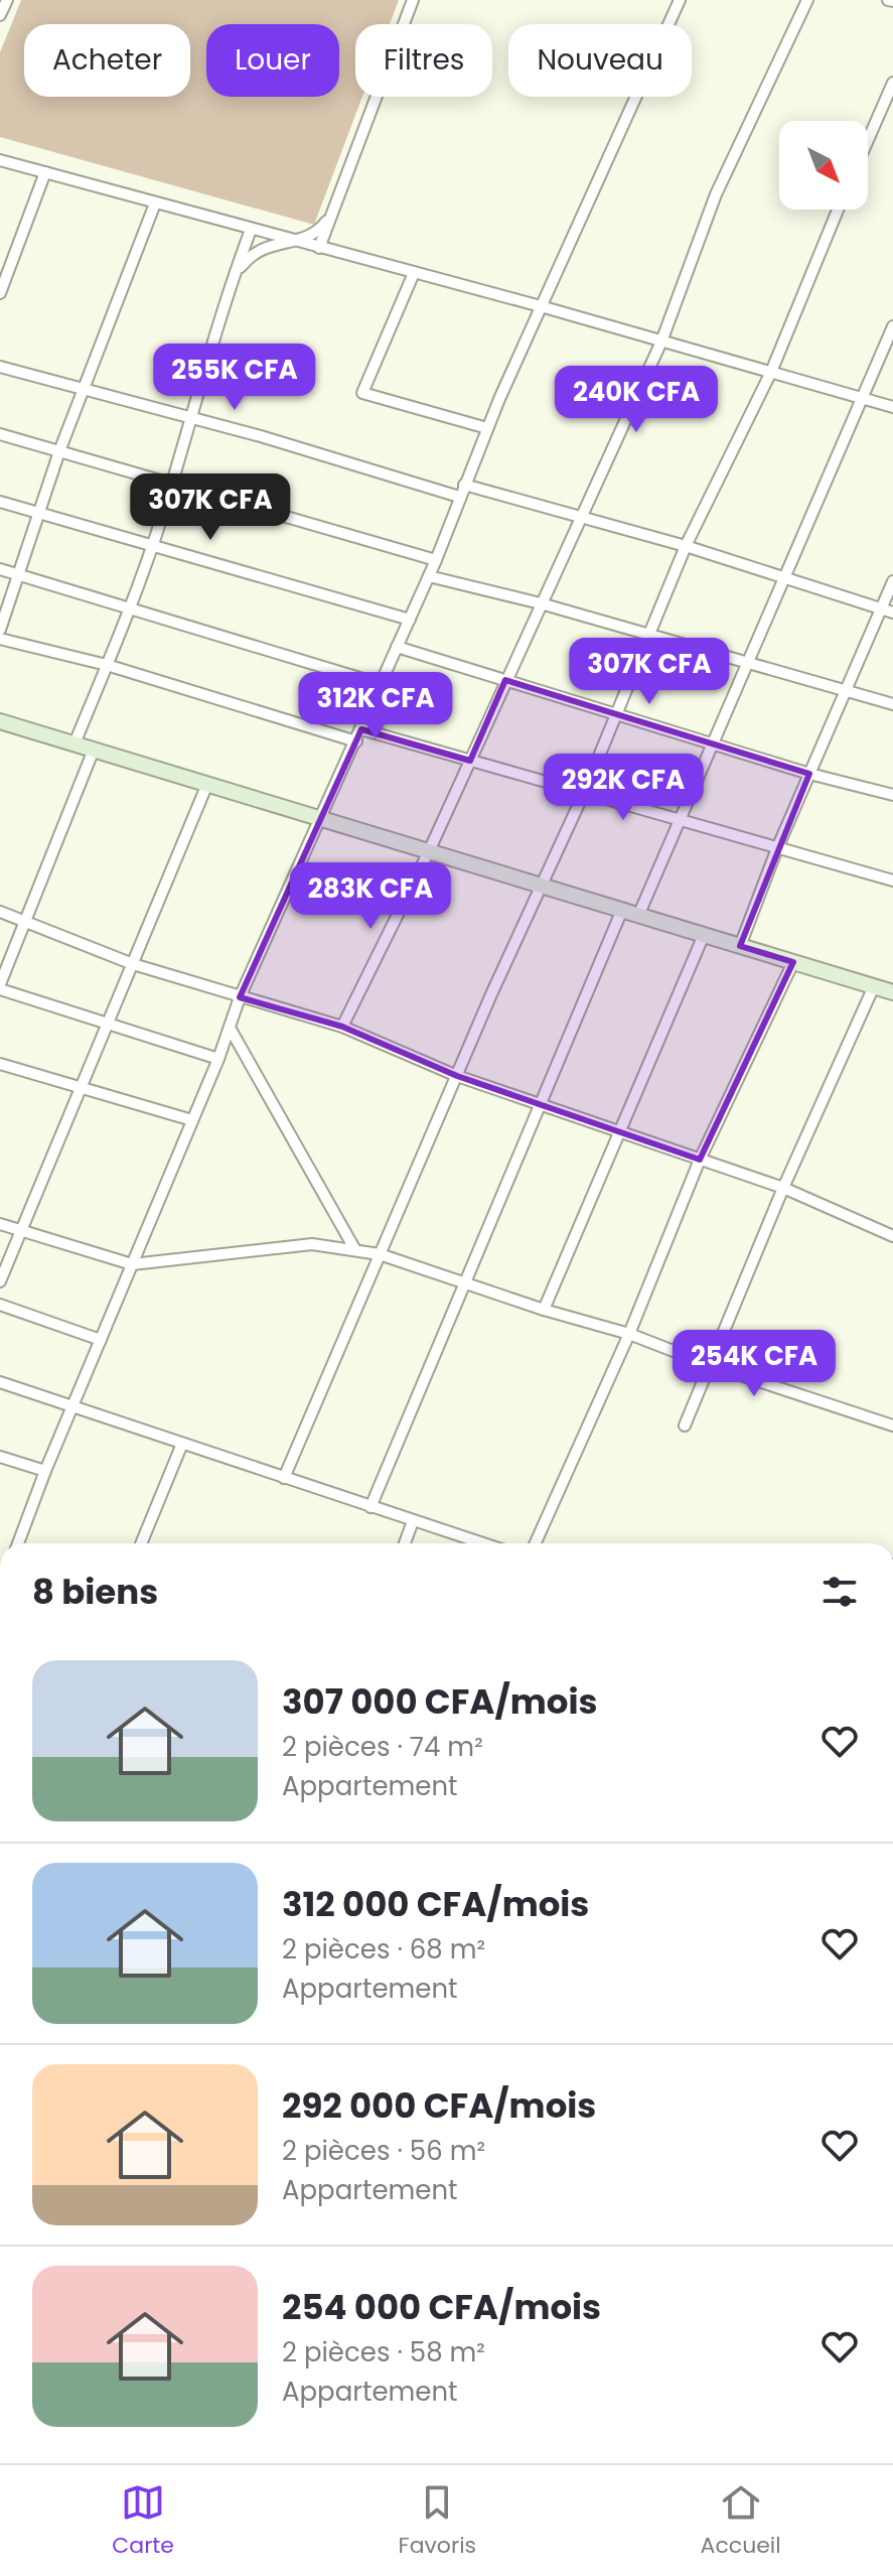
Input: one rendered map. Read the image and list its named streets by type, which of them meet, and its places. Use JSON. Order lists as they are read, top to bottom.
{
  "north": "bottom right",
  "page": {
    "chip": [
      "Acheter",
      "Louer",
      "Filtres",
      "Nouveau"
    ],
    "price": [
      "255K CFA",
      "240K CFA",
      "307K CFA",
      "307K CFA",
      "312K CFA",
      "292K CFA",
      "283K CFA",
      "254K CFA"
    ],
    "heading": "8 biens",
    "list": [
      {
        "name": "307 000 CFA/mois",
        "note": "2 pièces · 74 m² · Appartement"
      },
      {
        "name": "312 000 CFA/mois",
        "note": "2 pièces · 68 m² · Appartement"
      },
      {
        "name": "292 000 CFA/mois",
        "note": "2 pièces · 56 m² · Appartement"
      },
      {
        "name": "254 000 CFA/mois",
        "note": "2 pièces · 58 m² · Appartement"
      }
    ],
    "tabs": ["Carte", "Favoris", "Accueil"]
  }
}
